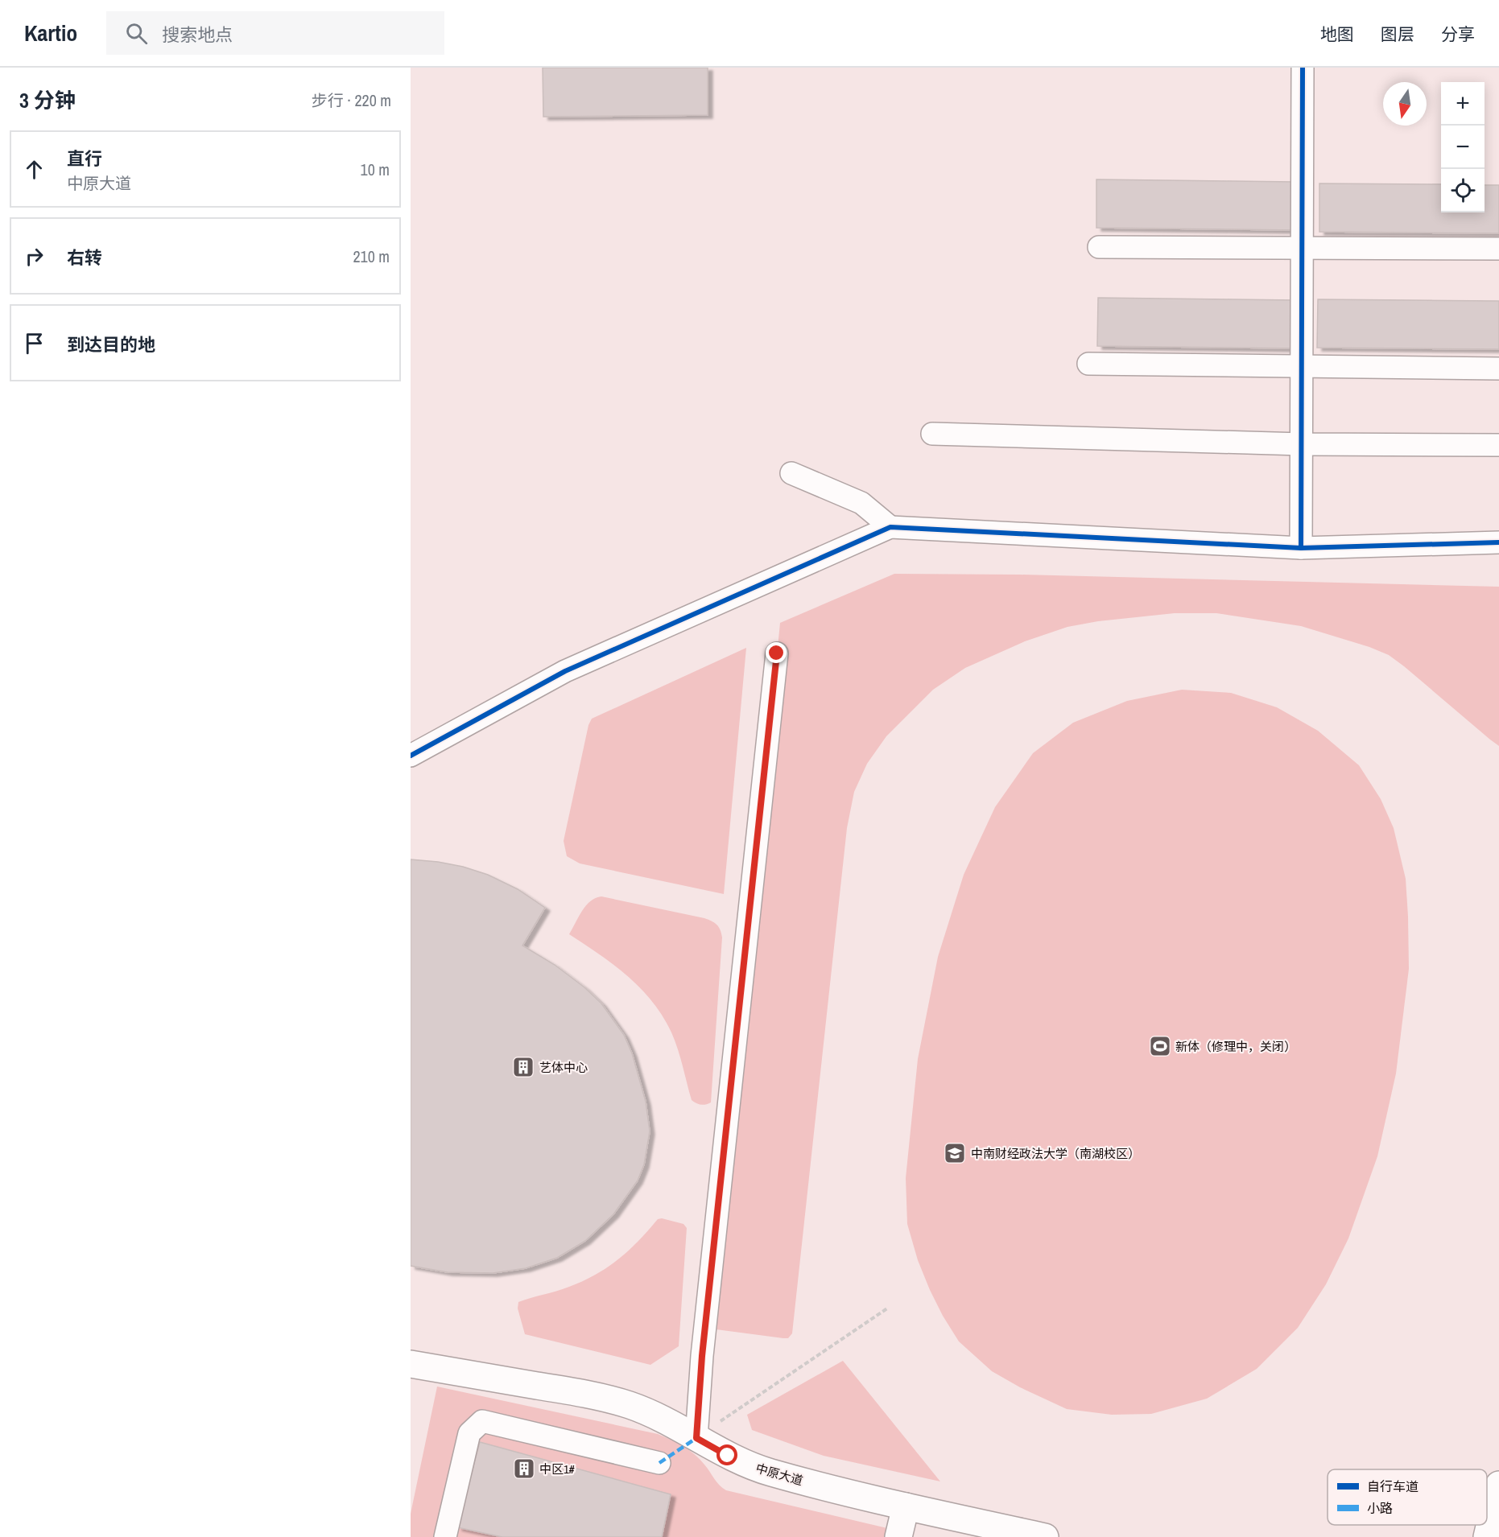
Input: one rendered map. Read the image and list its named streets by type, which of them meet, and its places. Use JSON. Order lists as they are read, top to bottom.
{
  "streets": {
    "main road": ["中原大道"]
  },
  "places": {
    "sports": ["新体（修理中，关闭）"],
    "building": ["艺体中心", "中区1#"],
    "school or university": ["中南财经政法大学（南湖校区）"]
  },
  "legend": ["自行车道", "小路"],
  "north": "bottom",
  "page": {
    "header": "Kartio",
    "search": "搜索地点",
    "nav": ["地图", "图层", "分享"],
    "heading": ["3 分钟", "步行 · 220 m"],
    "map_buttons": ["+", "−"],
    "list": [
      ["直行", "中原大道", "10 m"],
      ["右转", "210 m"],
      "到达目的地"
    ]
  }
}
